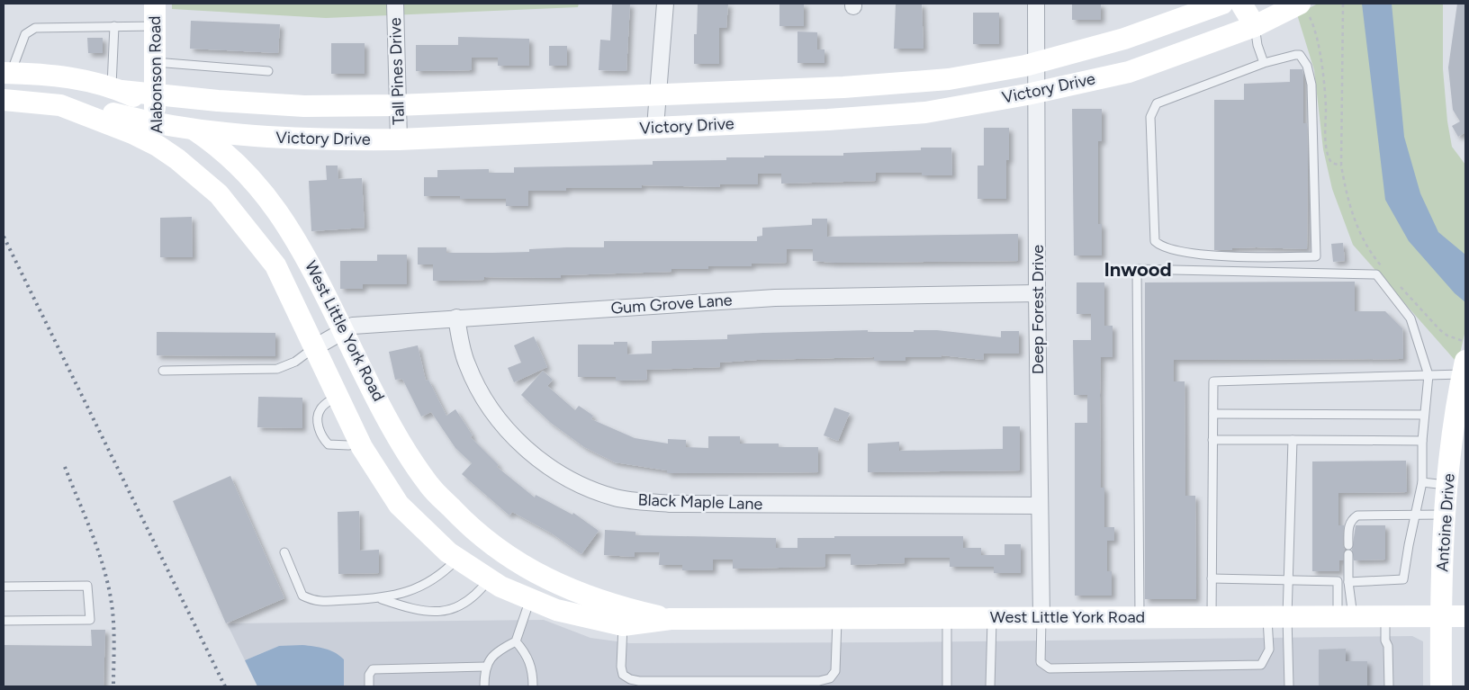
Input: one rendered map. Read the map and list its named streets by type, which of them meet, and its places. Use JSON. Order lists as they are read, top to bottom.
{
  "streets": {
    "main road": [
      "Alabonson Road",
      "Victory Drive",
      "West Little York Road",
      "Antoine Drive"
    ],
    "street": [
      "Tall Pines Drive",
      "Gum Grove Lane",
      "Deep Forest Drive",
      "Black Maple Lane"
    ]
  },
  "crossings": [
    ["Tall Pines Drive", "Victory Drive"],
    ["Alabonson Road", "Victory Drive"],
    ["Alabonson Road", "West Little York Road"],
    ["Victory Drive", "Deep Forest Drive"],
    ["Victory Drive", "West Little York Road"],
    ["Gum Grove Lane", "Deep Forest Drive"],
    ["Gum Grove Lane", "West Little York Road"],
    ["Gum Grove Lane", "Black Maple Lane"],
    ["Deep Forest Drive", "West Little York Road"],
    ["Deep Forest Drive", "Black Maple Lane"],
    ["West Little York Road", "Antoine Drive"]
  ],
  "districts": ["Inwood"]
}
